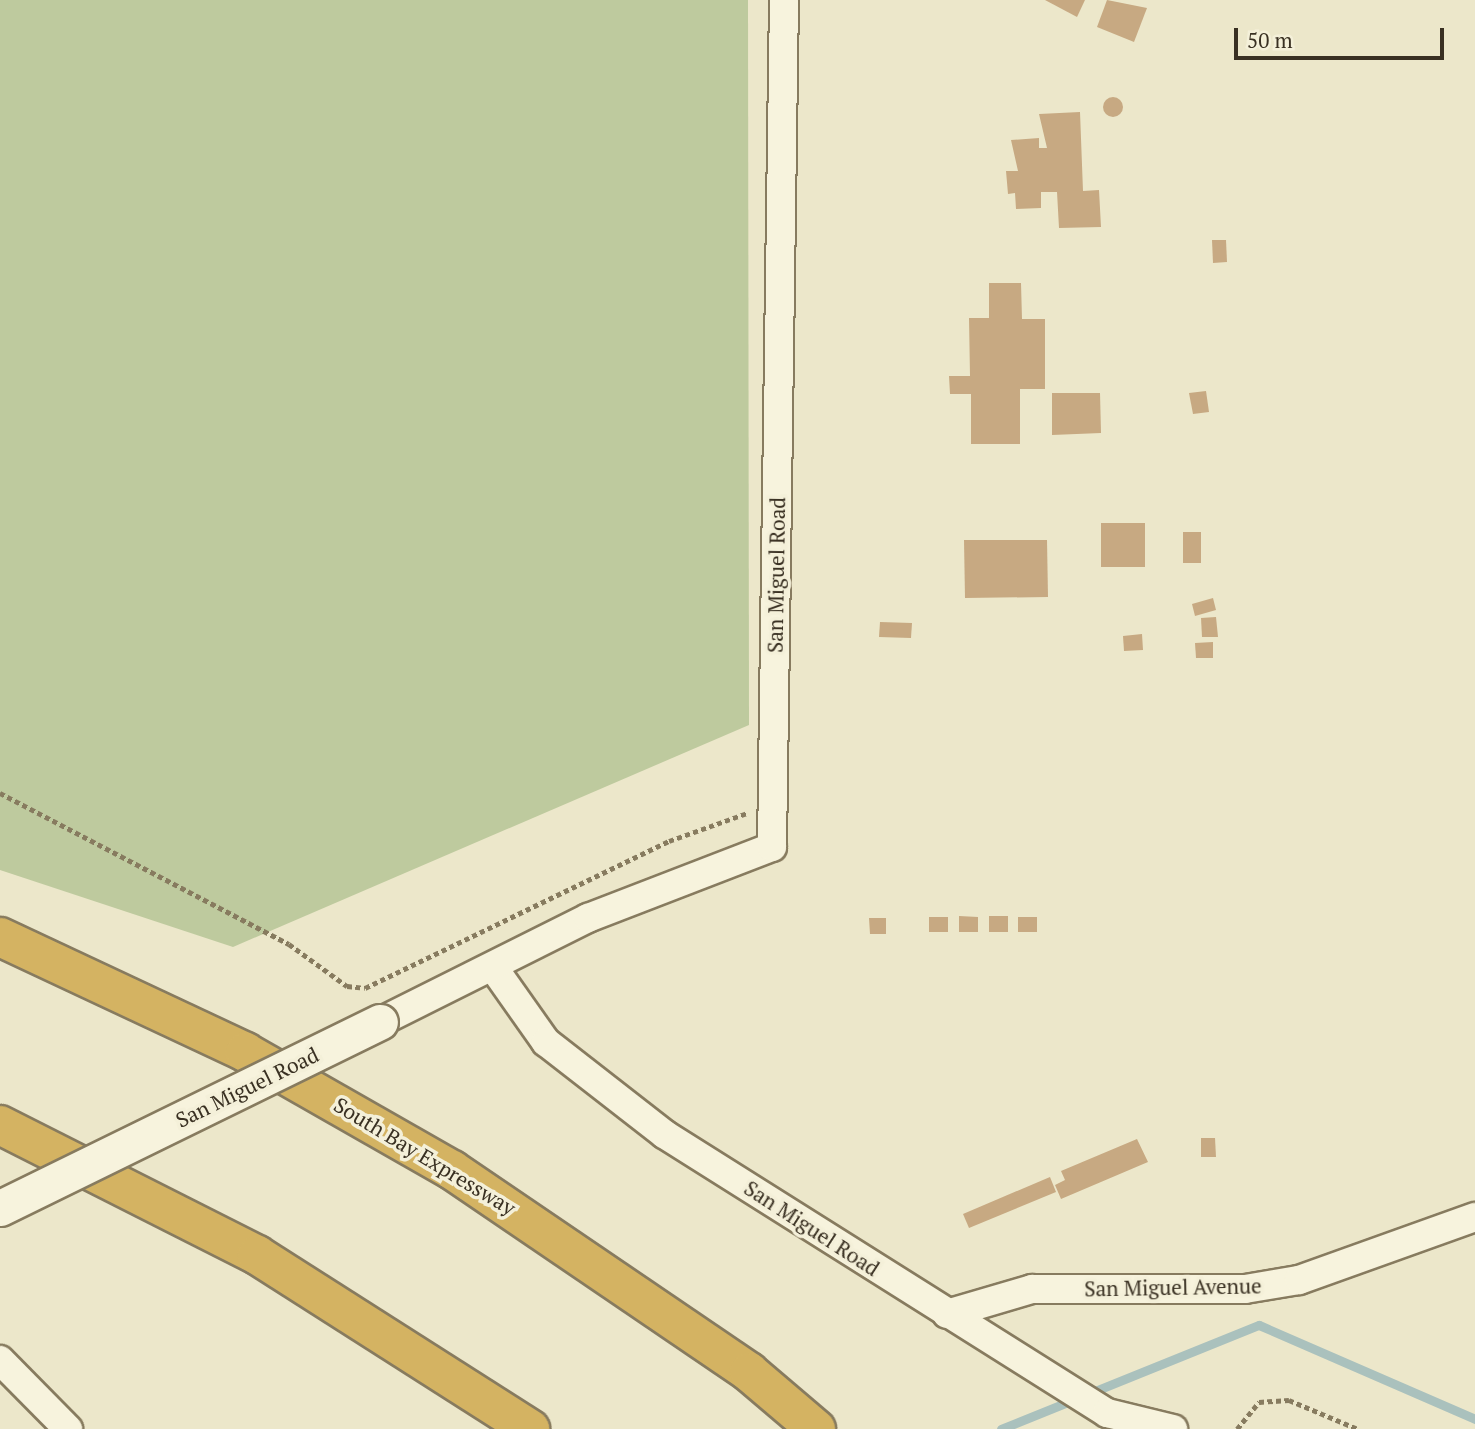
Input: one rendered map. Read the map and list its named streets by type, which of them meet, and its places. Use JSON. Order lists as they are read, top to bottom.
{
  "streets": {
    "highway": ["South Bay Expressway"],
    "street": ["San Miguel Road", "San Miguel Avenue"]
  },
  "crossings": [
    ["San Miguel Road", "San Miguel Avenue"]
  ],
  "scale_bar": "50 m"
}
